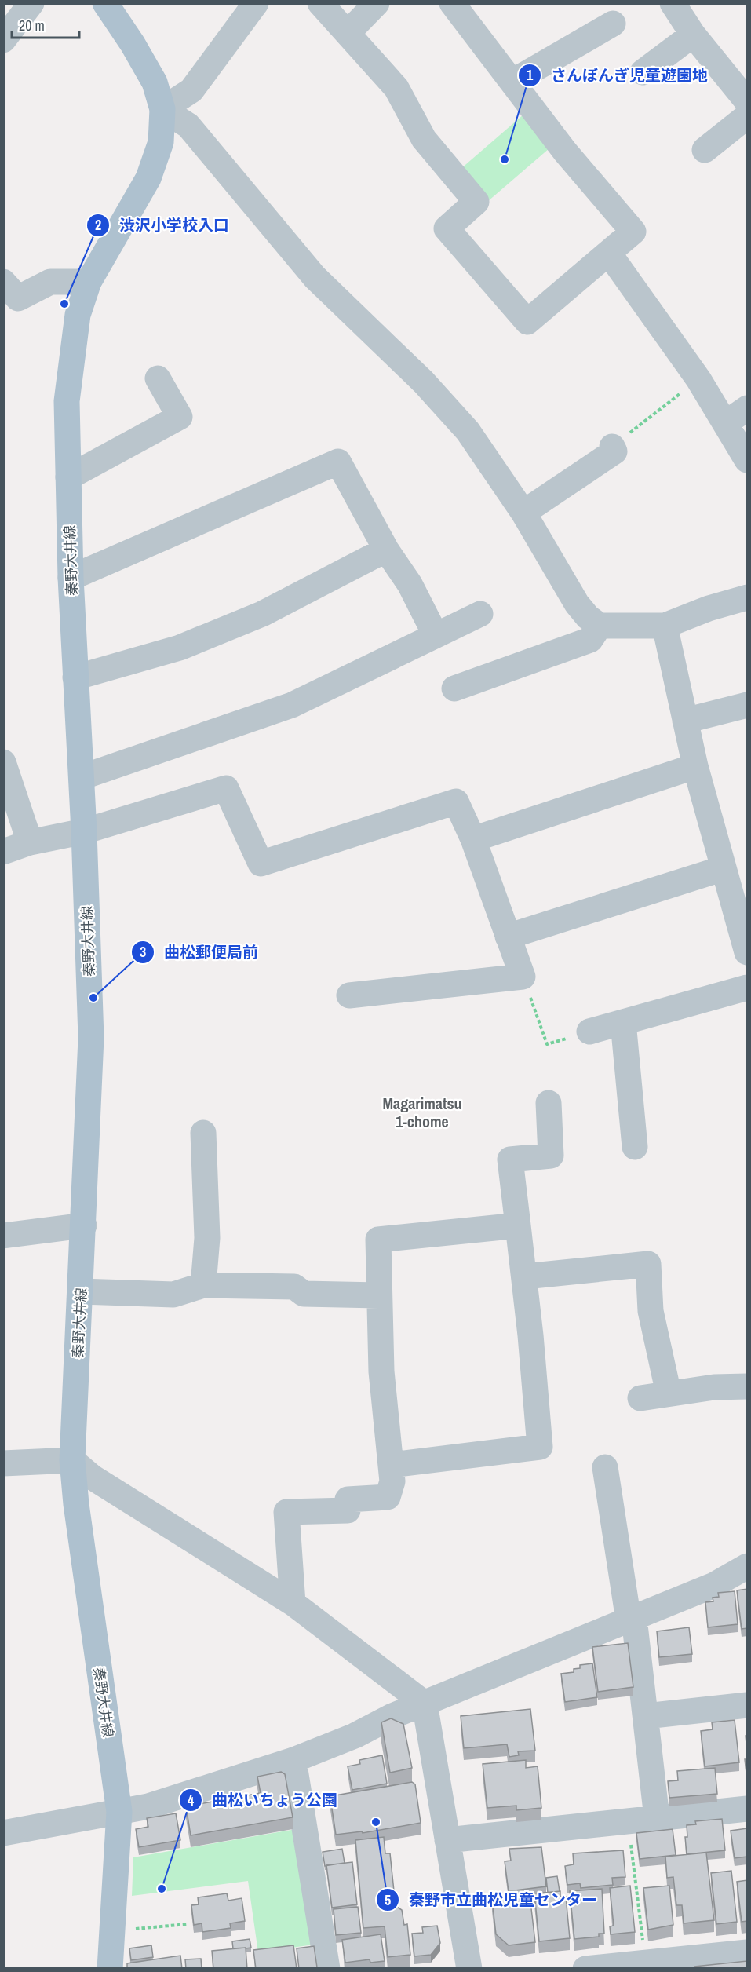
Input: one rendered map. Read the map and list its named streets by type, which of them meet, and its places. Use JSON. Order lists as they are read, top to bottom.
{
  "streets": {
    "main road": ["秦野大井線"]
  },
  "districts": ["Magarimatsu 1-chome"],
  "places": [
    "さんぼんぎ児童遊園地",
    "渋沢小学校入口",
    "曲松郵便局前",
    "秦野市立曲松児童センター",
    "曲松いちょう公園"
  ],
  "scale_bar": "20 m"
}
